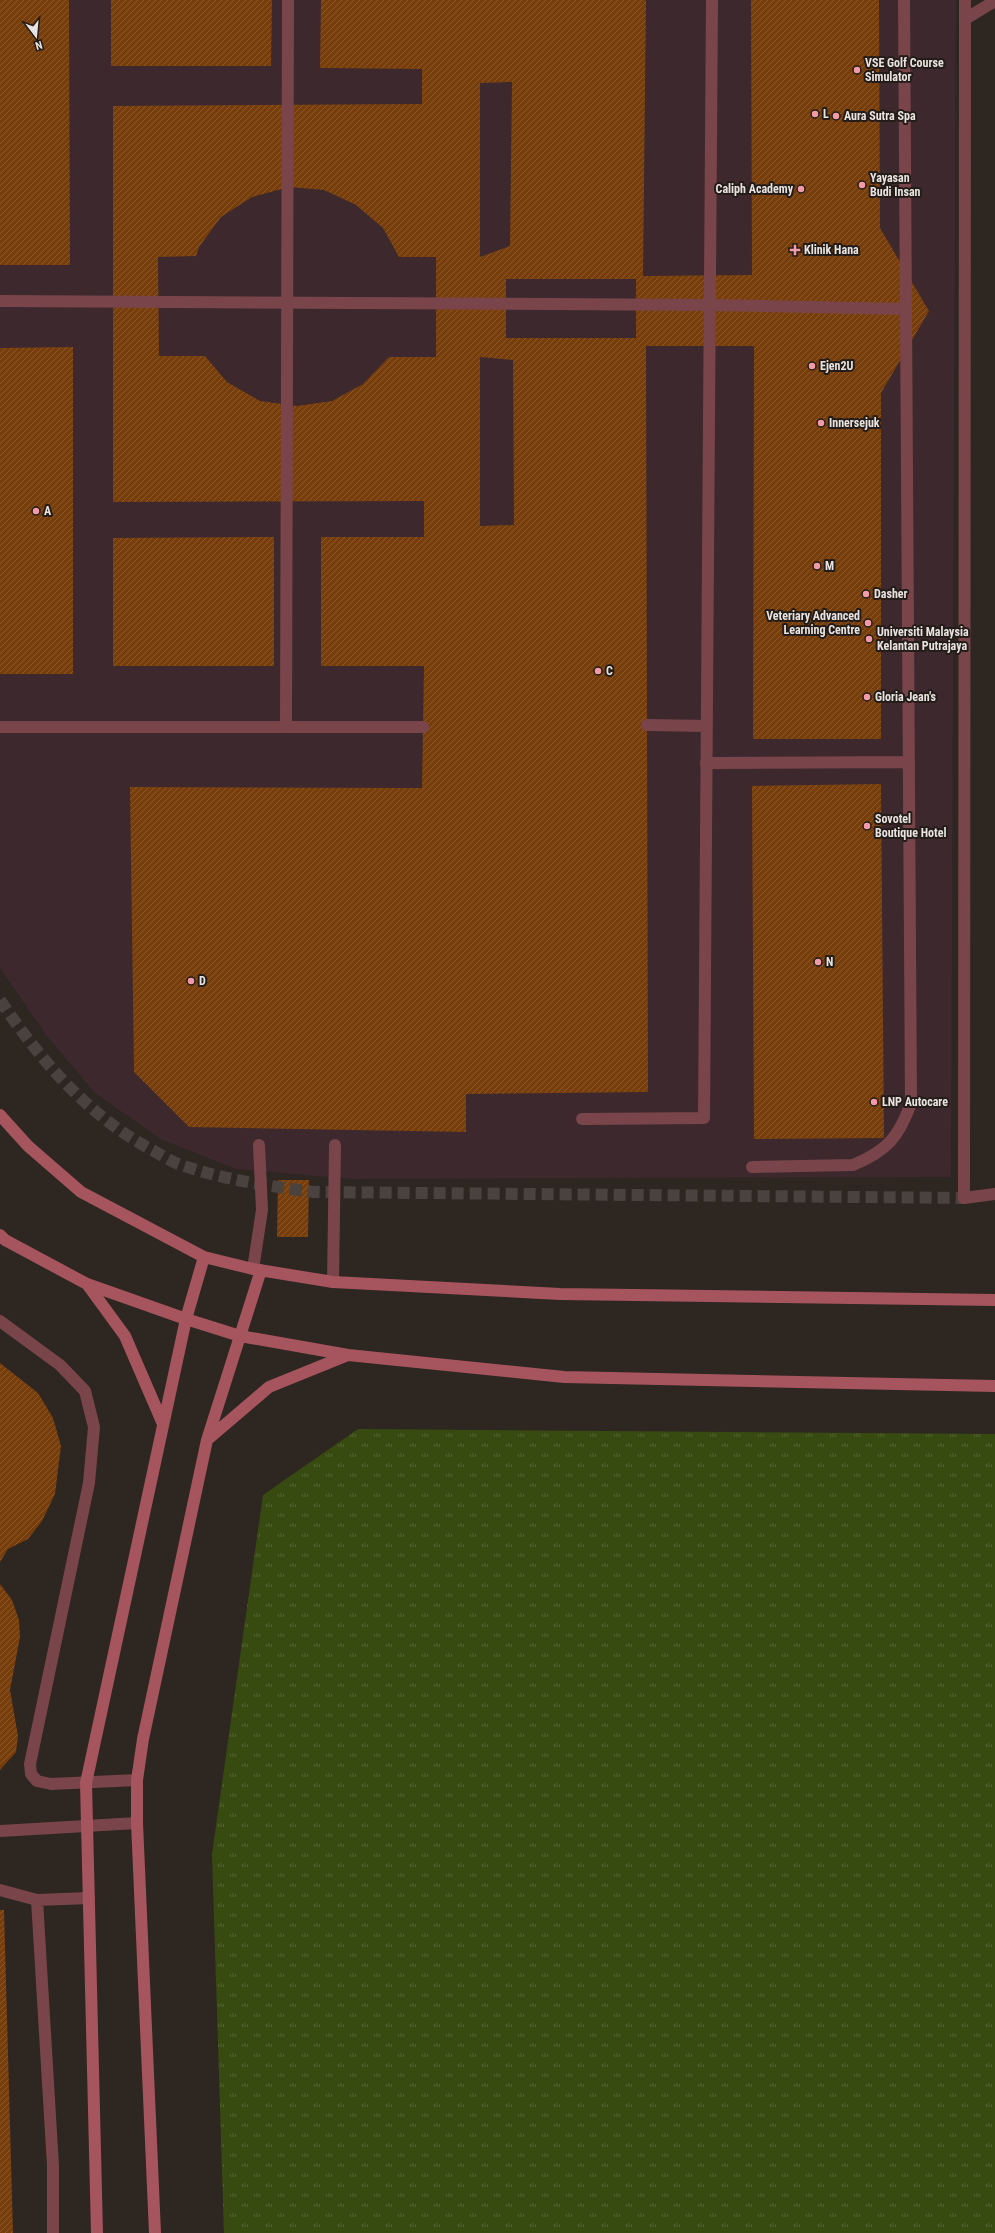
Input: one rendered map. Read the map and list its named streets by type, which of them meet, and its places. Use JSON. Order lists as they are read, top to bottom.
{
  "places": {
    "other": [
      "VSE Golf Course Simulator",
      "L",
      "Aura Sutra Spa",
      "Yayasan Budi Insan",
      "Caliph Academy",
      "Ejen2U",
      "Innersejuk",
      "A",
      "M",
      "Dasher",
      "Veteriary Advanced Learning Centre",
      "Universiti Malaysia Kelantan Putrajaya",
      "C",
      "Gloria Jean's",
      "Sovotel Boutique Hotel",
      "N",
      "D",
      "LNP Autocare"
    ],
    "health": ["Klinik Hana"]
  },
  "north": "bottom"
}
